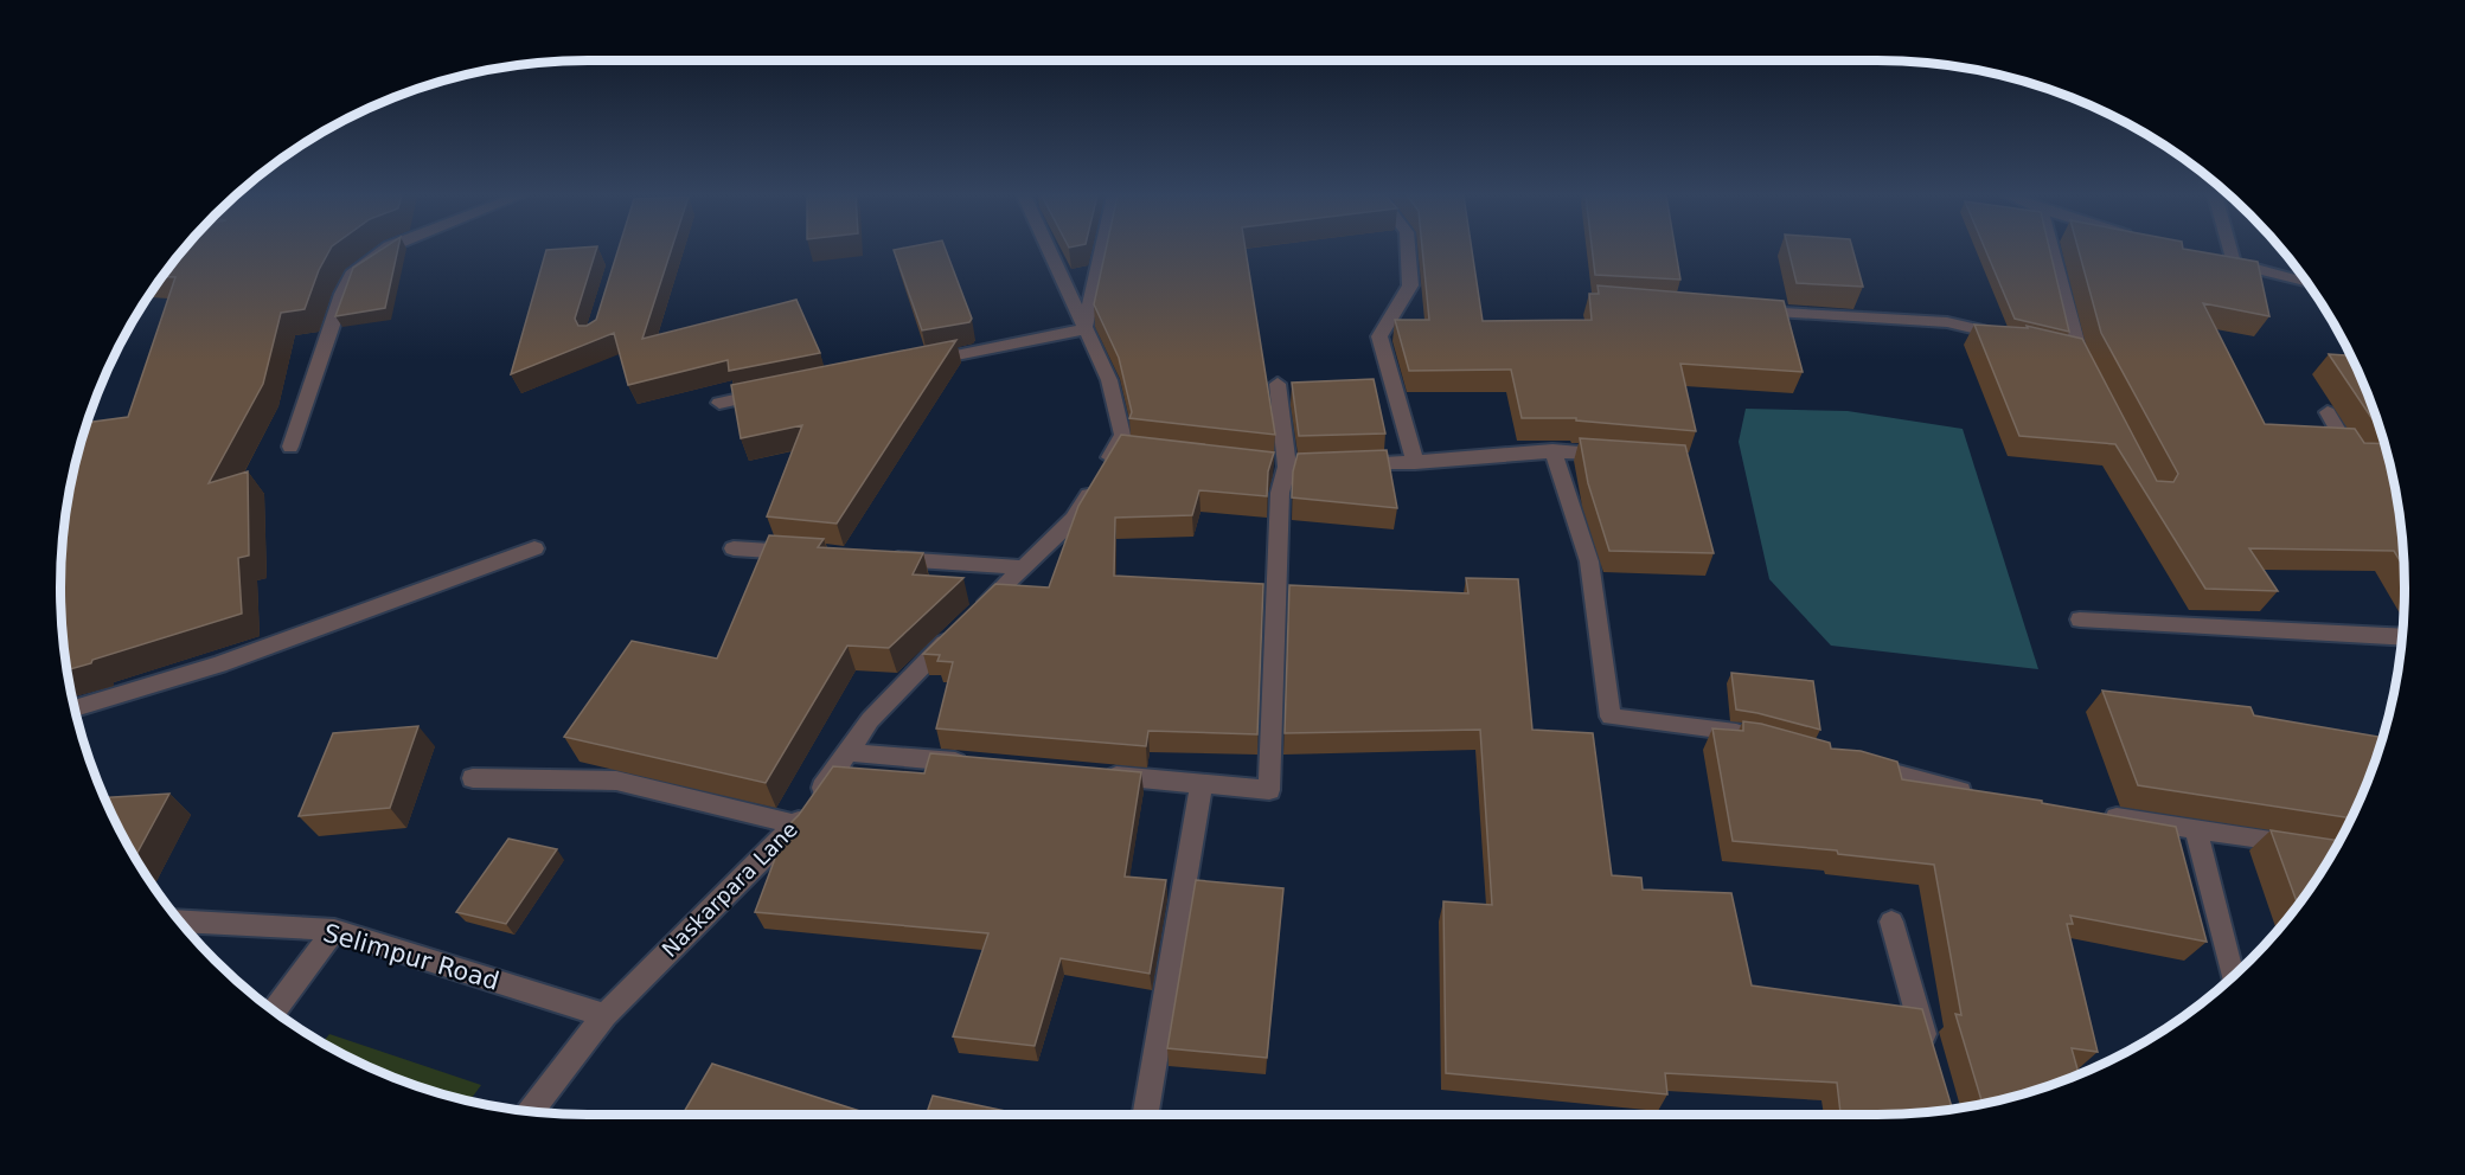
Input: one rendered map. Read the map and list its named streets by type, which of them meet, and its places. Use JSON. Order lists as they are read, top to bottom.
{
  "streets": {
    "street": ["Naskarpara Lane", "Selimpur Road"]
  },
  "crossings": [
    ["Naskarpara Lane", "Selimpur Road"]
  ]
}
